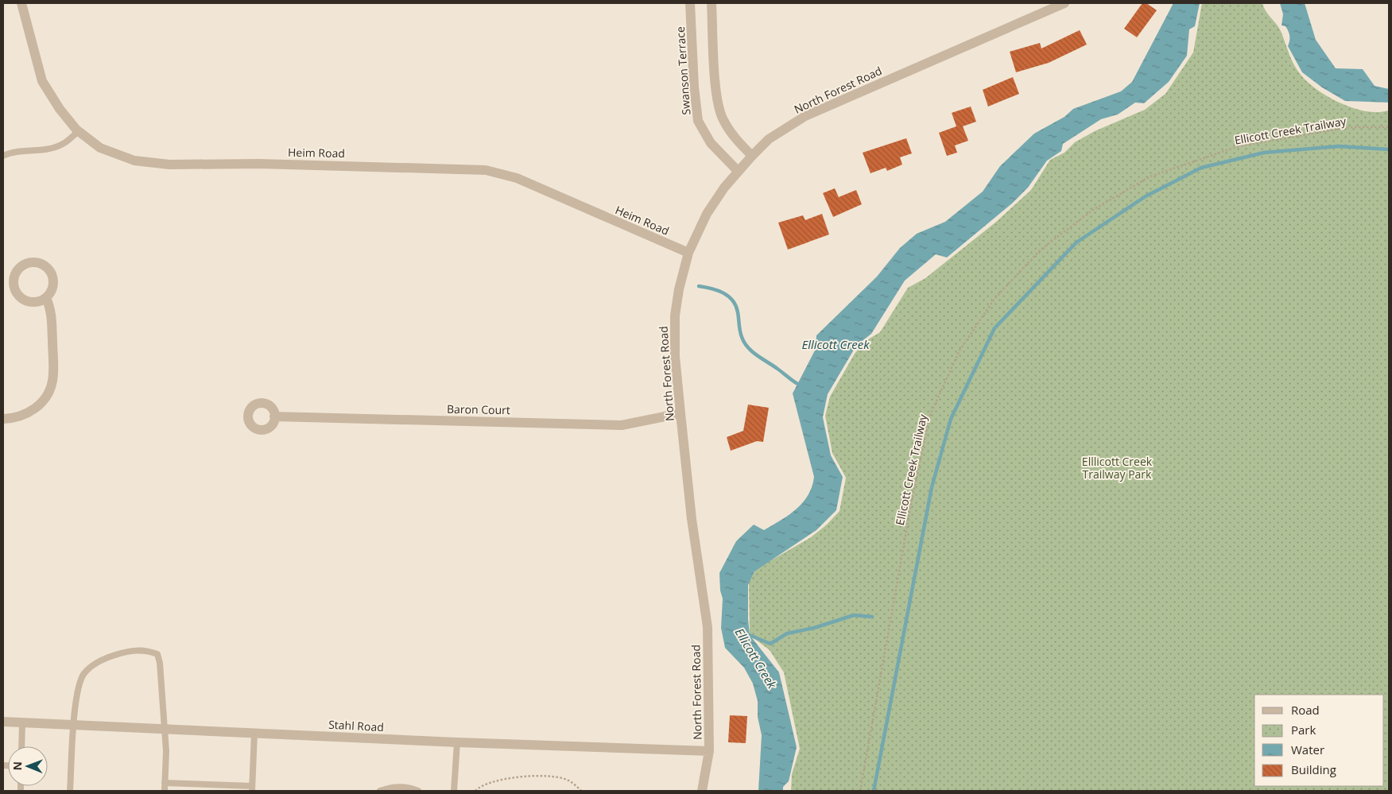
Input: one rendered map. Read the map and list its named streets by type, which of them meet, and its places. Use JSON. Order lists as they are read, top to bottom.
{
  "streets": {
    "street": [
      "Swanson Terrace",
      "North Forest Road",
      "Heim Road",
      "Baron Court",
      "Stahl Road"
    ],
    "path": ["Ellicott Creek Trailway"]
  },
  "crossings": [
    ["Swanson Terrace", "North Forest Road"],
    ["North Forest Road", "Heim Road"],
    ["North Forest Road", "Baron Court"],
    ["North Forest Road", "Stahl Road"]
  ],
  "water": ["Ellicott Creek"],
  "parks": ["Elllicott Creek Trailway Park"],
  "legend": [
    "Road",
    "Park",
    "Water",
    "Building"
  ],
  "north": "left"
}
